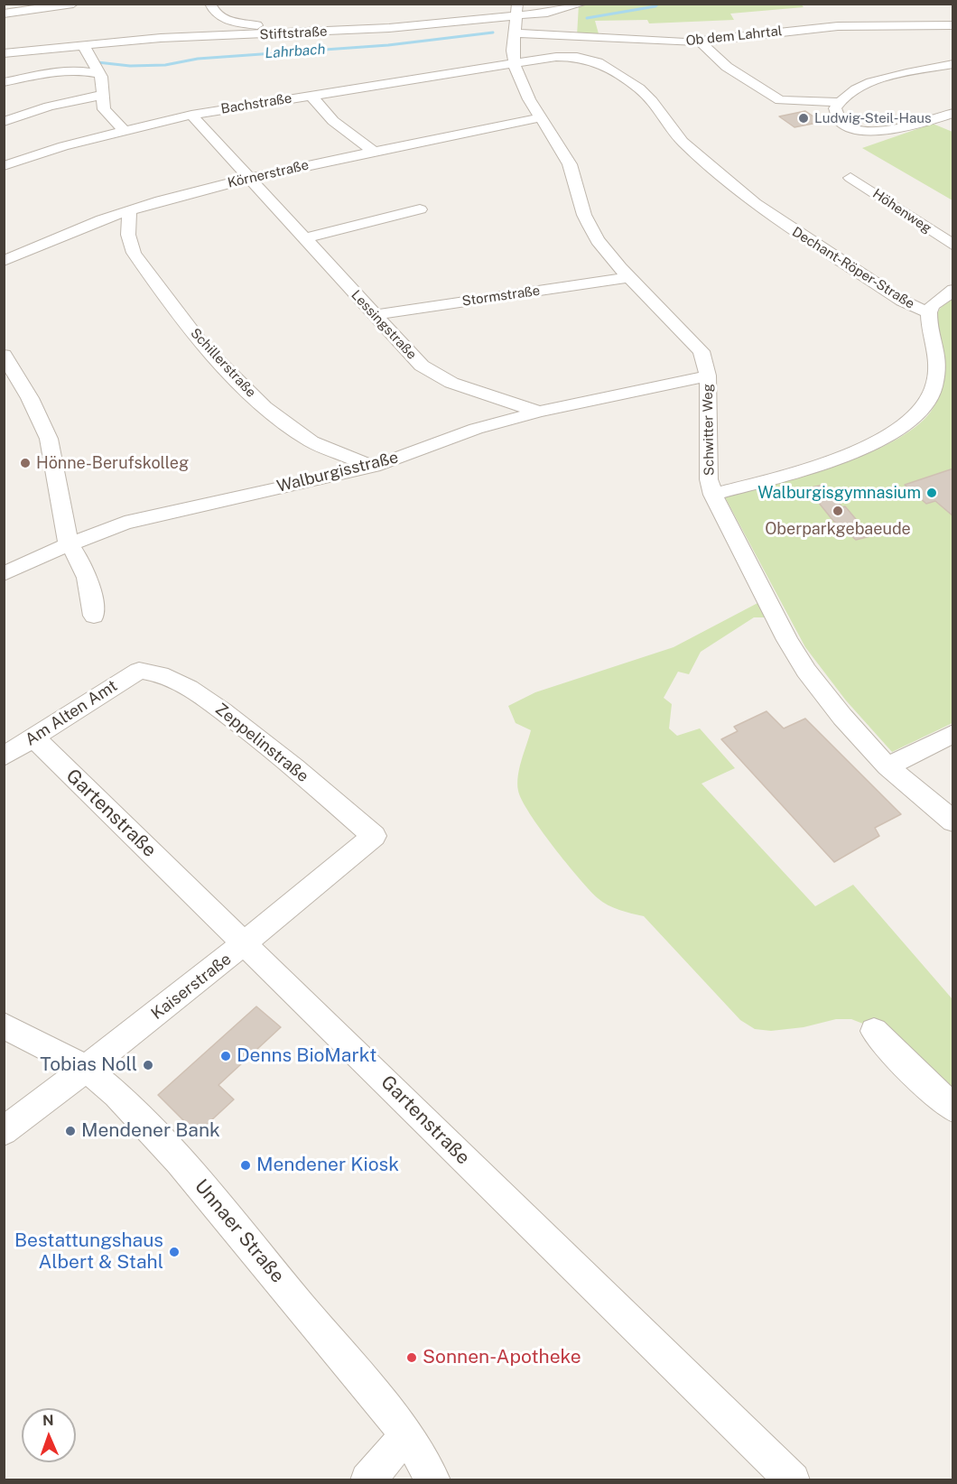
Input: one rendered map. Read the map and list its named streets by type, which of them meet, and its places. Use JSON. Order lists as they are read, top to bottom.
{
  "streets": {
    "street": [
      "Stiftstraße",
      "Ob dem Lahrtal",
      "Bachstraße",
      "Körnerstraße",
      "Höhenweg",
      "Dechant-Röper-Straße",
      "Stormstraße",
      "Lessingstraße",
      "Schillerstraße",
      "Schwitter Weg",
      "Walburgisstraße",
      "Am Alten Amt",
      "Zeppelinstraße",
      "Gartenstraße",
      "Kaiserstraße",
      "Unnaer Straße"
    ]
  },
  "crossings": [
    ["Stiftstraße", "Schwitter Weg"],
    ["Ob dem Lahrtal", "Schwitter Weg"],
    ["Bachstraße", "Dechant-Röper-Straße"],
    ["Bachstraße", "Lessingstraße"],
    ["Bachstraße", "Schwitter Weg"],
    ["Körnerstraße", "Lessingstraße"],
    ["Körnerstraße", "Schillerstraße"],
    ["Körnerstraße", "Schwitter Weg"],
    ["Dechant-Röper-Straße", "Schwitter Weg"],
    ["Stormstraße", "Lessingstraße"],
    ["Stormstraße", "Schwitter Weg"],
    ["Lessingstraße", "Walburgisstraße"],
    ["Schillerstraße", "Walburgisstraße"],
    ["Schwitter Weg", "Walburgisstraße"],
    ["Am Alten Amt", "Zeppelinstraße"],
    ["Am Alten Amt", "Gartenstraße"],
    ["Zeppelinstraße", "Kaiserstraße"],
    ["Gartenstraße", "Kaiserstraße"],
    ["Kaiserstraße", "Unnaer Straße"]
  ],
  "water": ["Lahrbach"],
  "places": [
    "Ludwig-Steil-Haus",
    "Hönne-Berufskolleg",
    "Walburgisgymnasium",
    "Oberparkgebaeude",
    "Denns BioMarkt",
    "Tobias Noll",
    "Mendener Bank",
    "Mendener Kiosk",
    "Bestattungshaus Albert & Stahl",
    "Sonnen-Apotheke"
  ],
  "north": "top"
}
